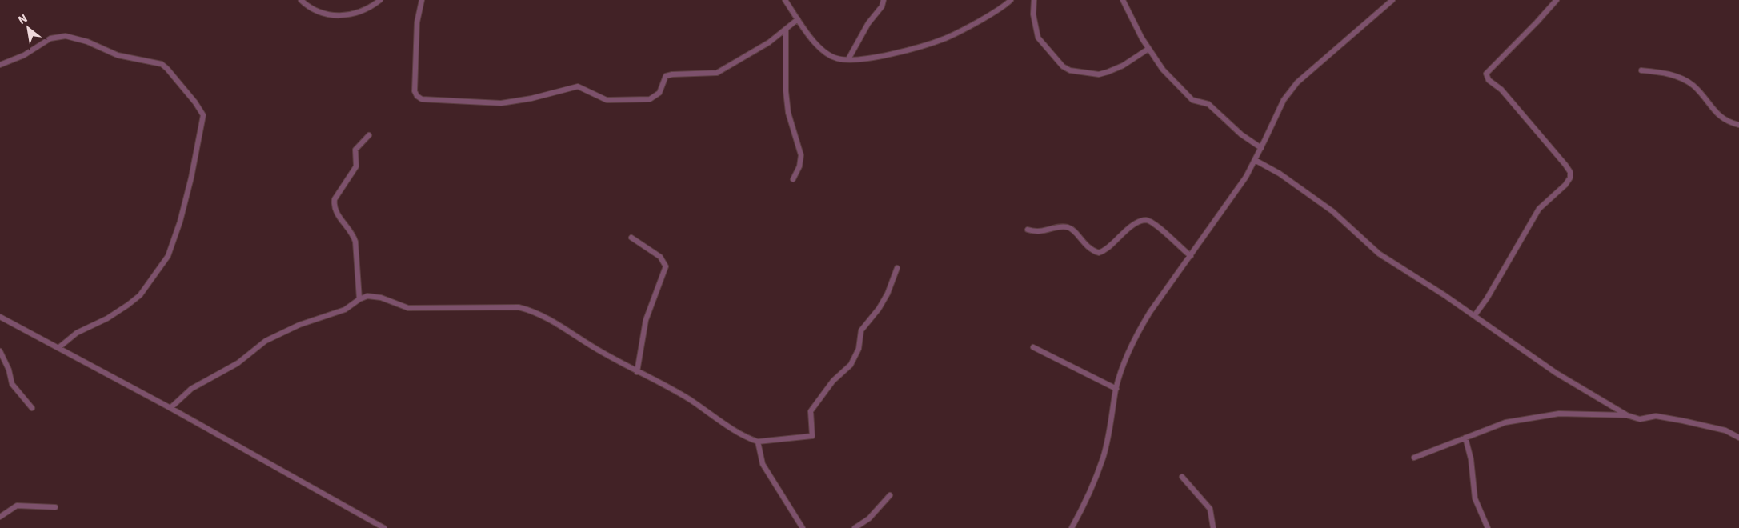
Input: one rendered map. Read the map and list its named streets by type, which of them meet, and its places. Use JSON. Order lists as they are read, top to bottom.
{
  "north": "top left"
}
